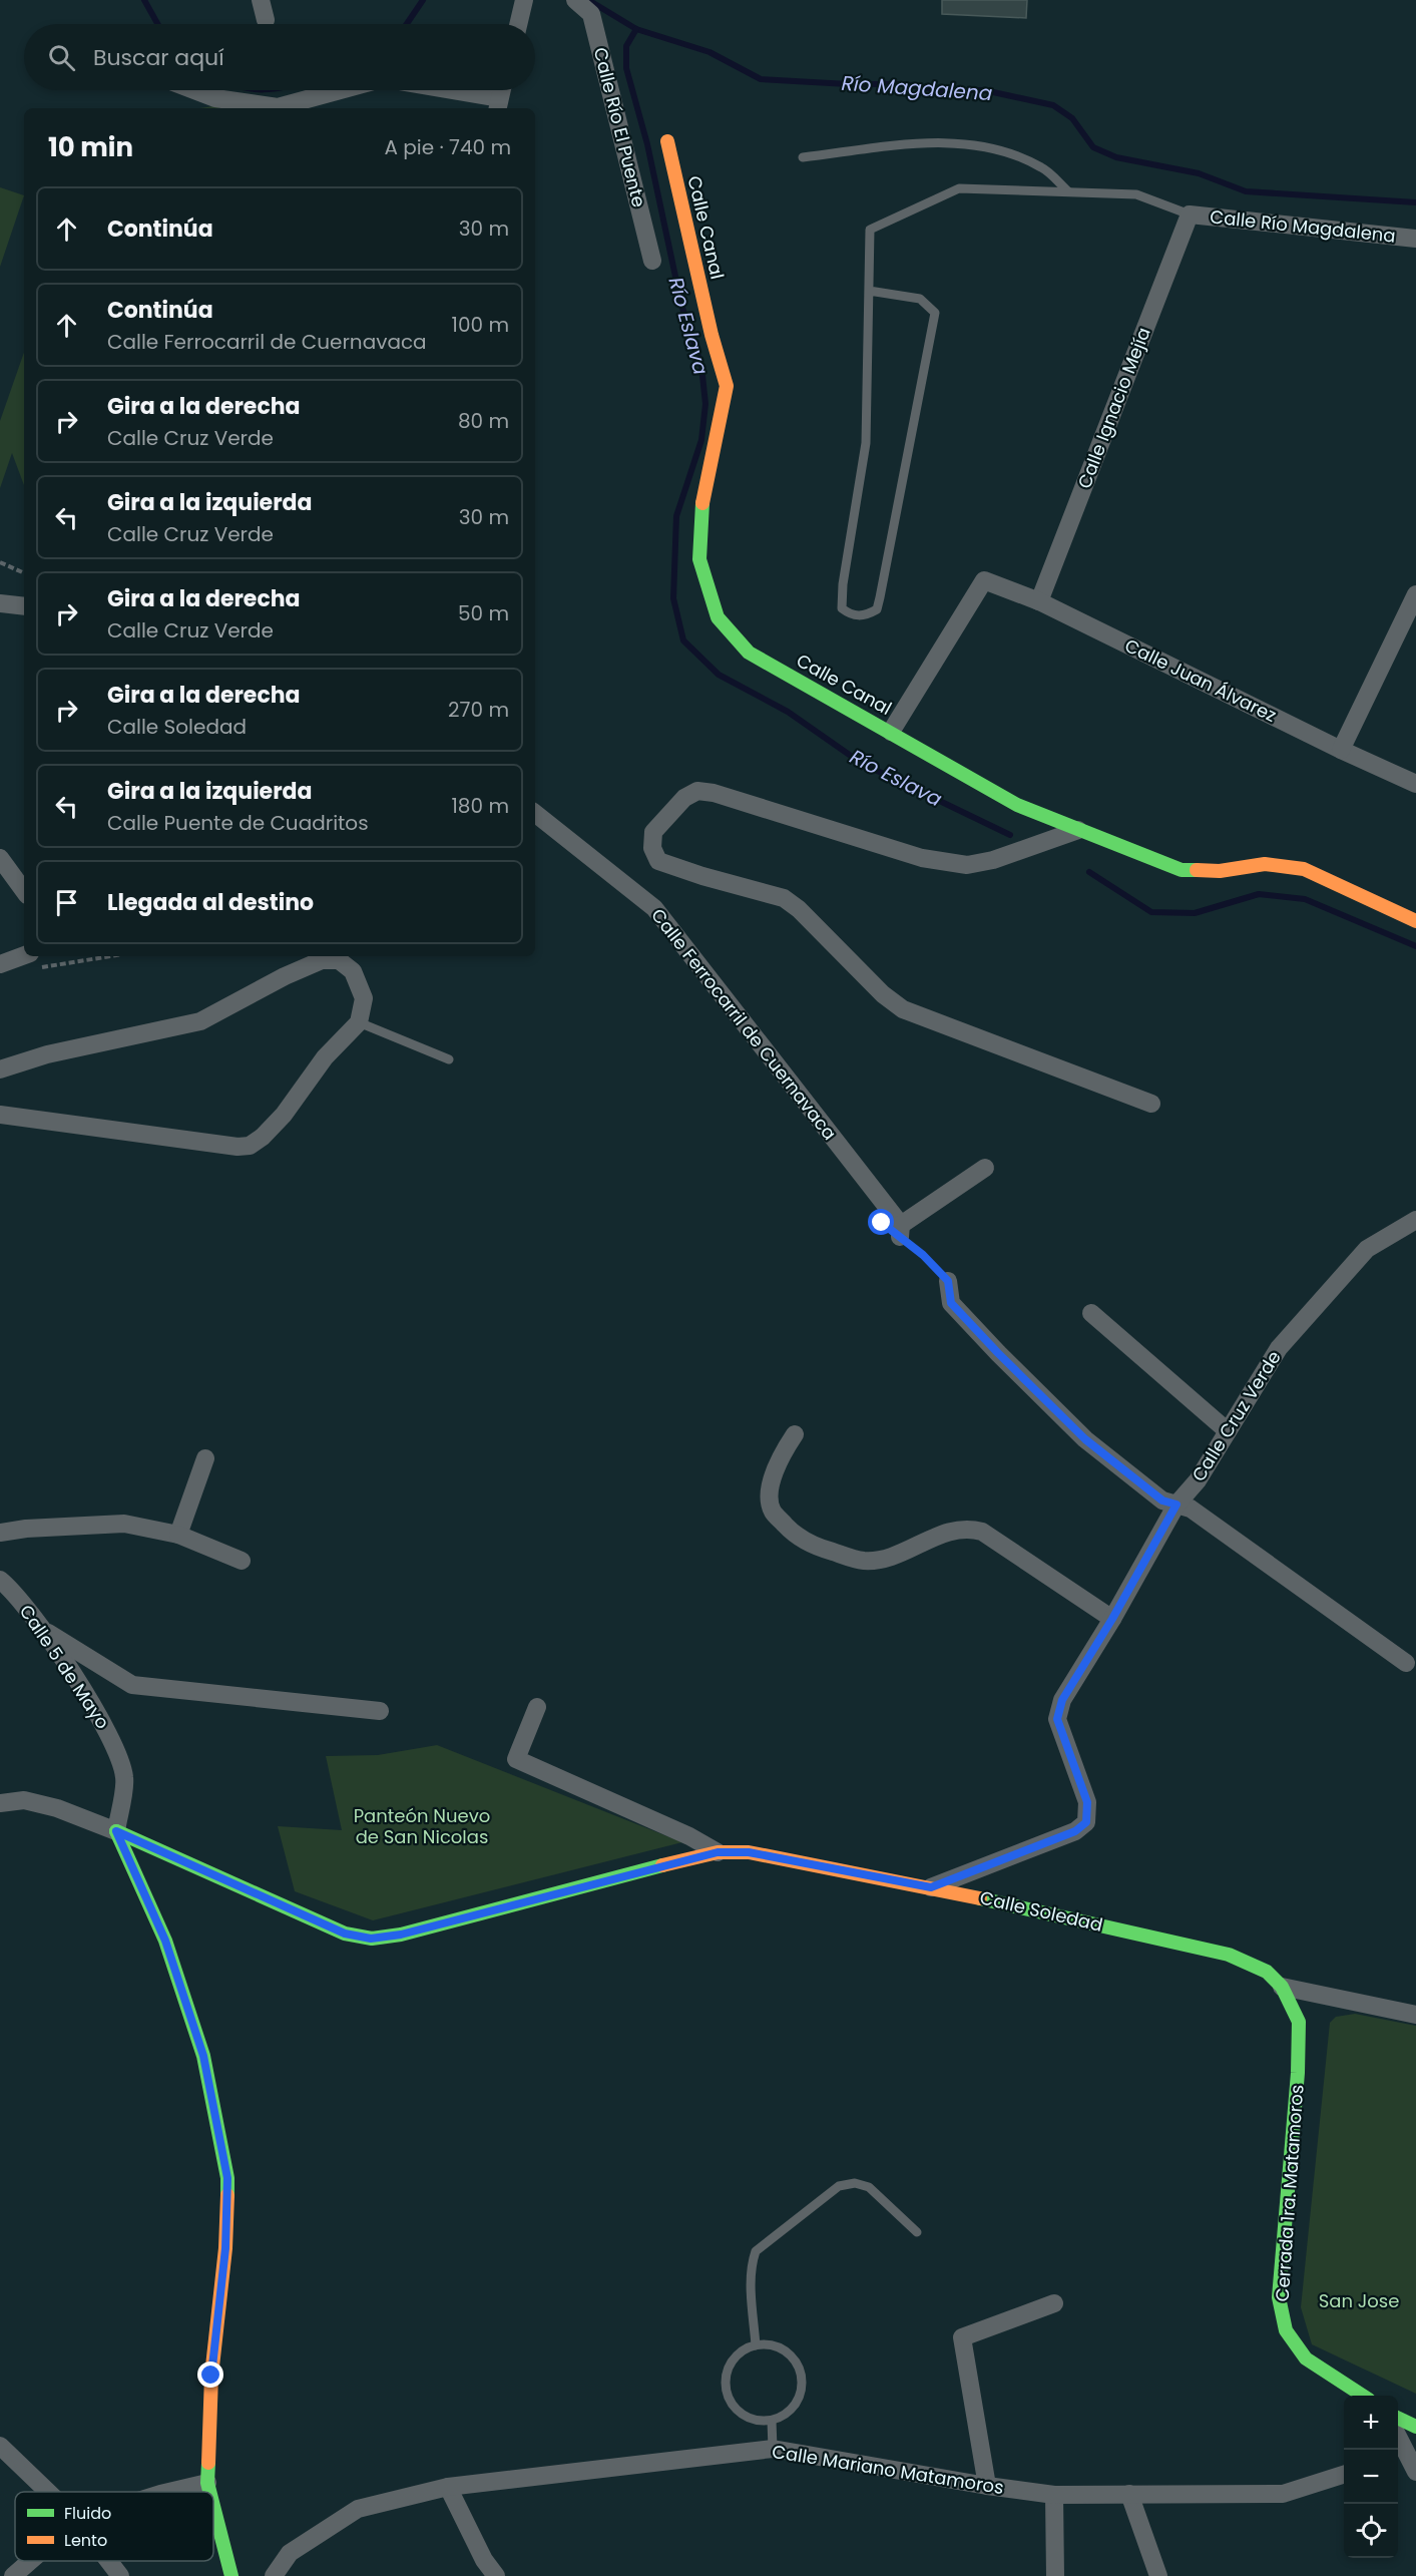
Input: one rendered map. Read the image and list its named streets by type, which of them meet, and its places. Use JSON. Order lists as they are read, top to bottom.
{
  "streets": {
    "street": [
      "Calle Río El Puente",
      "Calle Río Magdalena",
      "Calle Canal",
      "Calle Ignacio Mejía",
      "Calle Juan Álvarez",
      "Calle Ferrocarril de Cuernavaca",
      "Calle Cruz Verde",
      "Calle 5 de Mayo",
      "Calle Soledad",
      "Cerrada 1ra. Matamoros",
      "Calle Mariano Matamoros"
    ]
  },
  "crossings": [
    ["Calle Río Magdalena", "Calle Ignacio Mejía"],
    ["Calle Canal", "Calle Juan Álvarez"],
    ["Calle Ignacio Mejía", "Calle Juan Álvarez"],
    ["Calle Cruz Verde", "Calle Soledad"],
    ["Calle 5 de Mayo", "Calle Soledad"],
    ["Calle Soledad", "Cerrada 1ra. Matamoros"]
  ],
  "water": ["Río Magdalena", "Río Eslava"],
  "parks": ["Panteón Nuevo de San Nicolas", "San Jose"],
  "legend": ["Fluido", "Lento"],
  "page": {
    "search": "Buscar aquí",
    "heading": ["10 min", "A pie · 740 m"],
    "list": [
      ["Continúa", "30 m"],
      ["Continúa", "Calle Ferrocarril de Cuernavaca", "100 m"],
      ["Gira a la derecha", "Calle Cruz Verde", "80 m"],
      ["Gira a la izquierda", "Calle Cruz Verde", "30 m"],
      ["Gira a la derecha", "Calle Cruz Verde", "50 m"],
      ["Gira a la derecha", "Calle Soledad", "270 m"],
      ["Gira a la izquierda", "Calle Puente de Cuadritos", "180 m"],
      "Llegada al destino"
    ],
    "map_buttons": ["+", "−"]
  }
}
